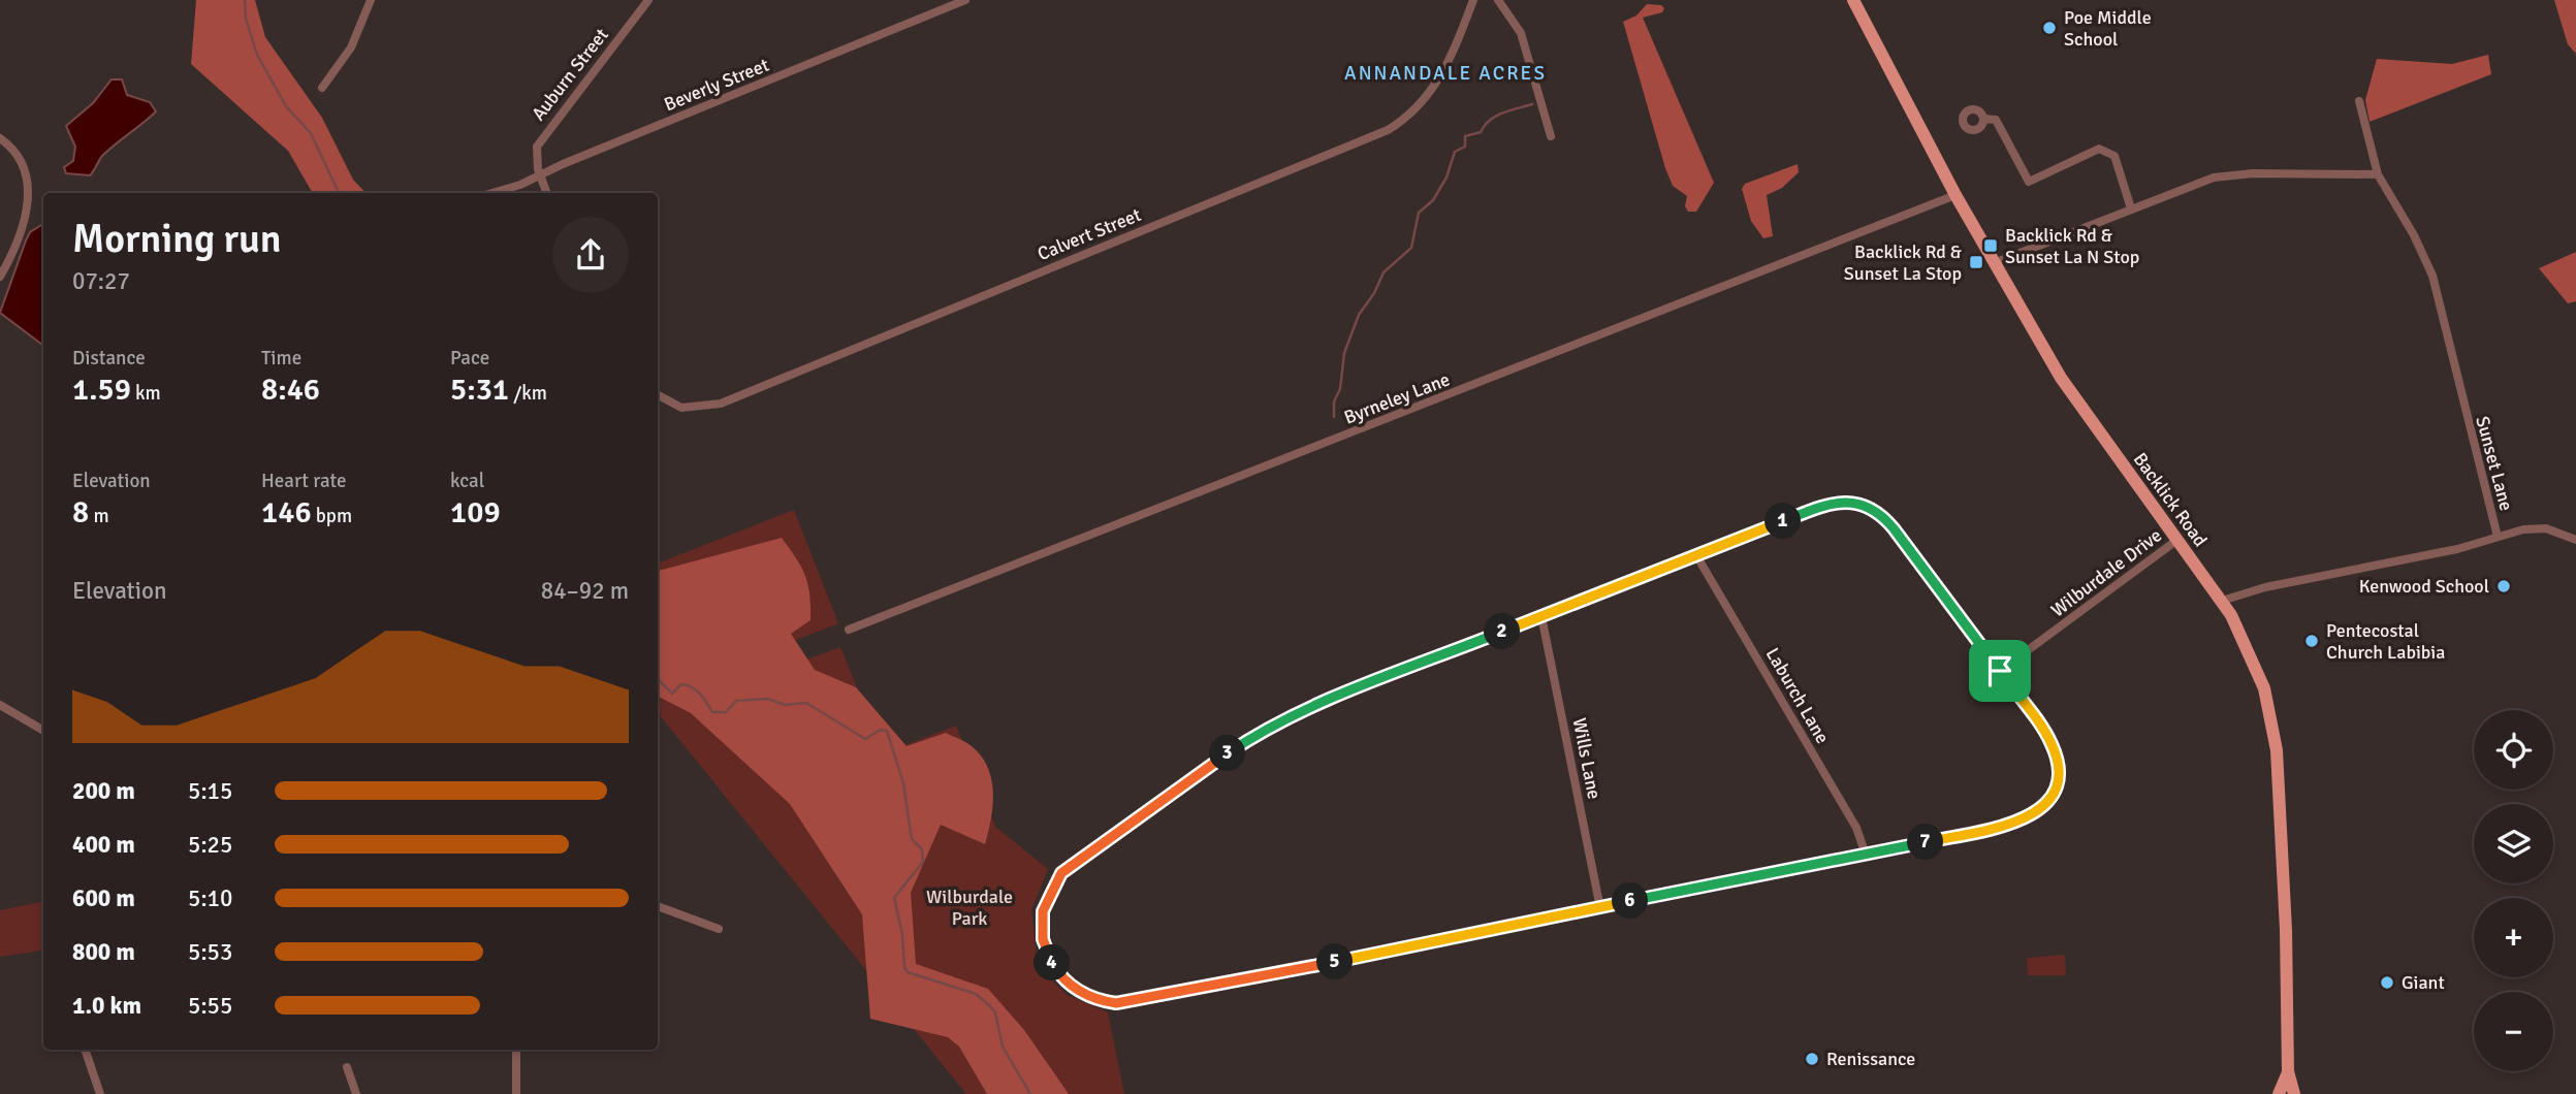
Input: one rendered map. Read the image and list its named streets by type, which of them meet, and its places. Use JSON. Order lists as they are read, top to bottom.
{
  "streets": {
    "main road": ["Backlick Road"],
    "street": [
      "Auburn Street",
      "Beverly Street",
      "Calvert Street",
      "Byrneley Lane",
      "Sunset Lane",
      "Wilburdale Drive",
      "Laburch Lane",
      "Wills Lane"
    ]
  },
  "crossings": [
    ["Auburn Street", "Beverly Street"],
    ["Byrneley Lane", "Backlick Road"],
    ["Sunset Lane", "Backlick Road"],
    ["Backlick Road", "Wilburdale Drive"]
  ],
  "districts": ["ANNANDALE ACRES"],
  "parks": ["Wilburdale Park"],
  "places": {
    "other": [
      "Poe Middle School",
      "Kenwood School",
      "Pentecostal Church Labibia",
      "Giant",
      "Renissance"
    ],
    "transit": ["Backlick Rd & Sunset La N Stop", "Backlick Rd & Sunset La Stop"]
  },
  "page": {
    "heading": ["Morning run", "07:27"],
    "stats": [
      ["Distance", "1.59 km"],
      ["Time", "8:46"],
      ["Pace", "5:31 /km"],
      ["Elevation", "8 m"],
      ["Heart rate", "146 bpm"],
      ["kcal", "109"]
    ],
    "pins": [
      "1",
      "2",
      "3",
      "7",
      "6",
      "5",
      "4"
    ],
    "chart": ["Elevation", "84–92 m"],
    "map_buttons": ["+", "−"],
    "list": [
      {
        "name": "200 m",
        "note": "5:15"
      },
      {
        "name": "400 m",
        "note": "5:25"
      },
      {
        "name": "600 m",
        "note": "5:10"
      },
      {
        "name": "800 m",
        "note": "5:53"
      },
      {
        "name": "1.0 km",
        "note": "5:55"
      }
    ]
  }
}
